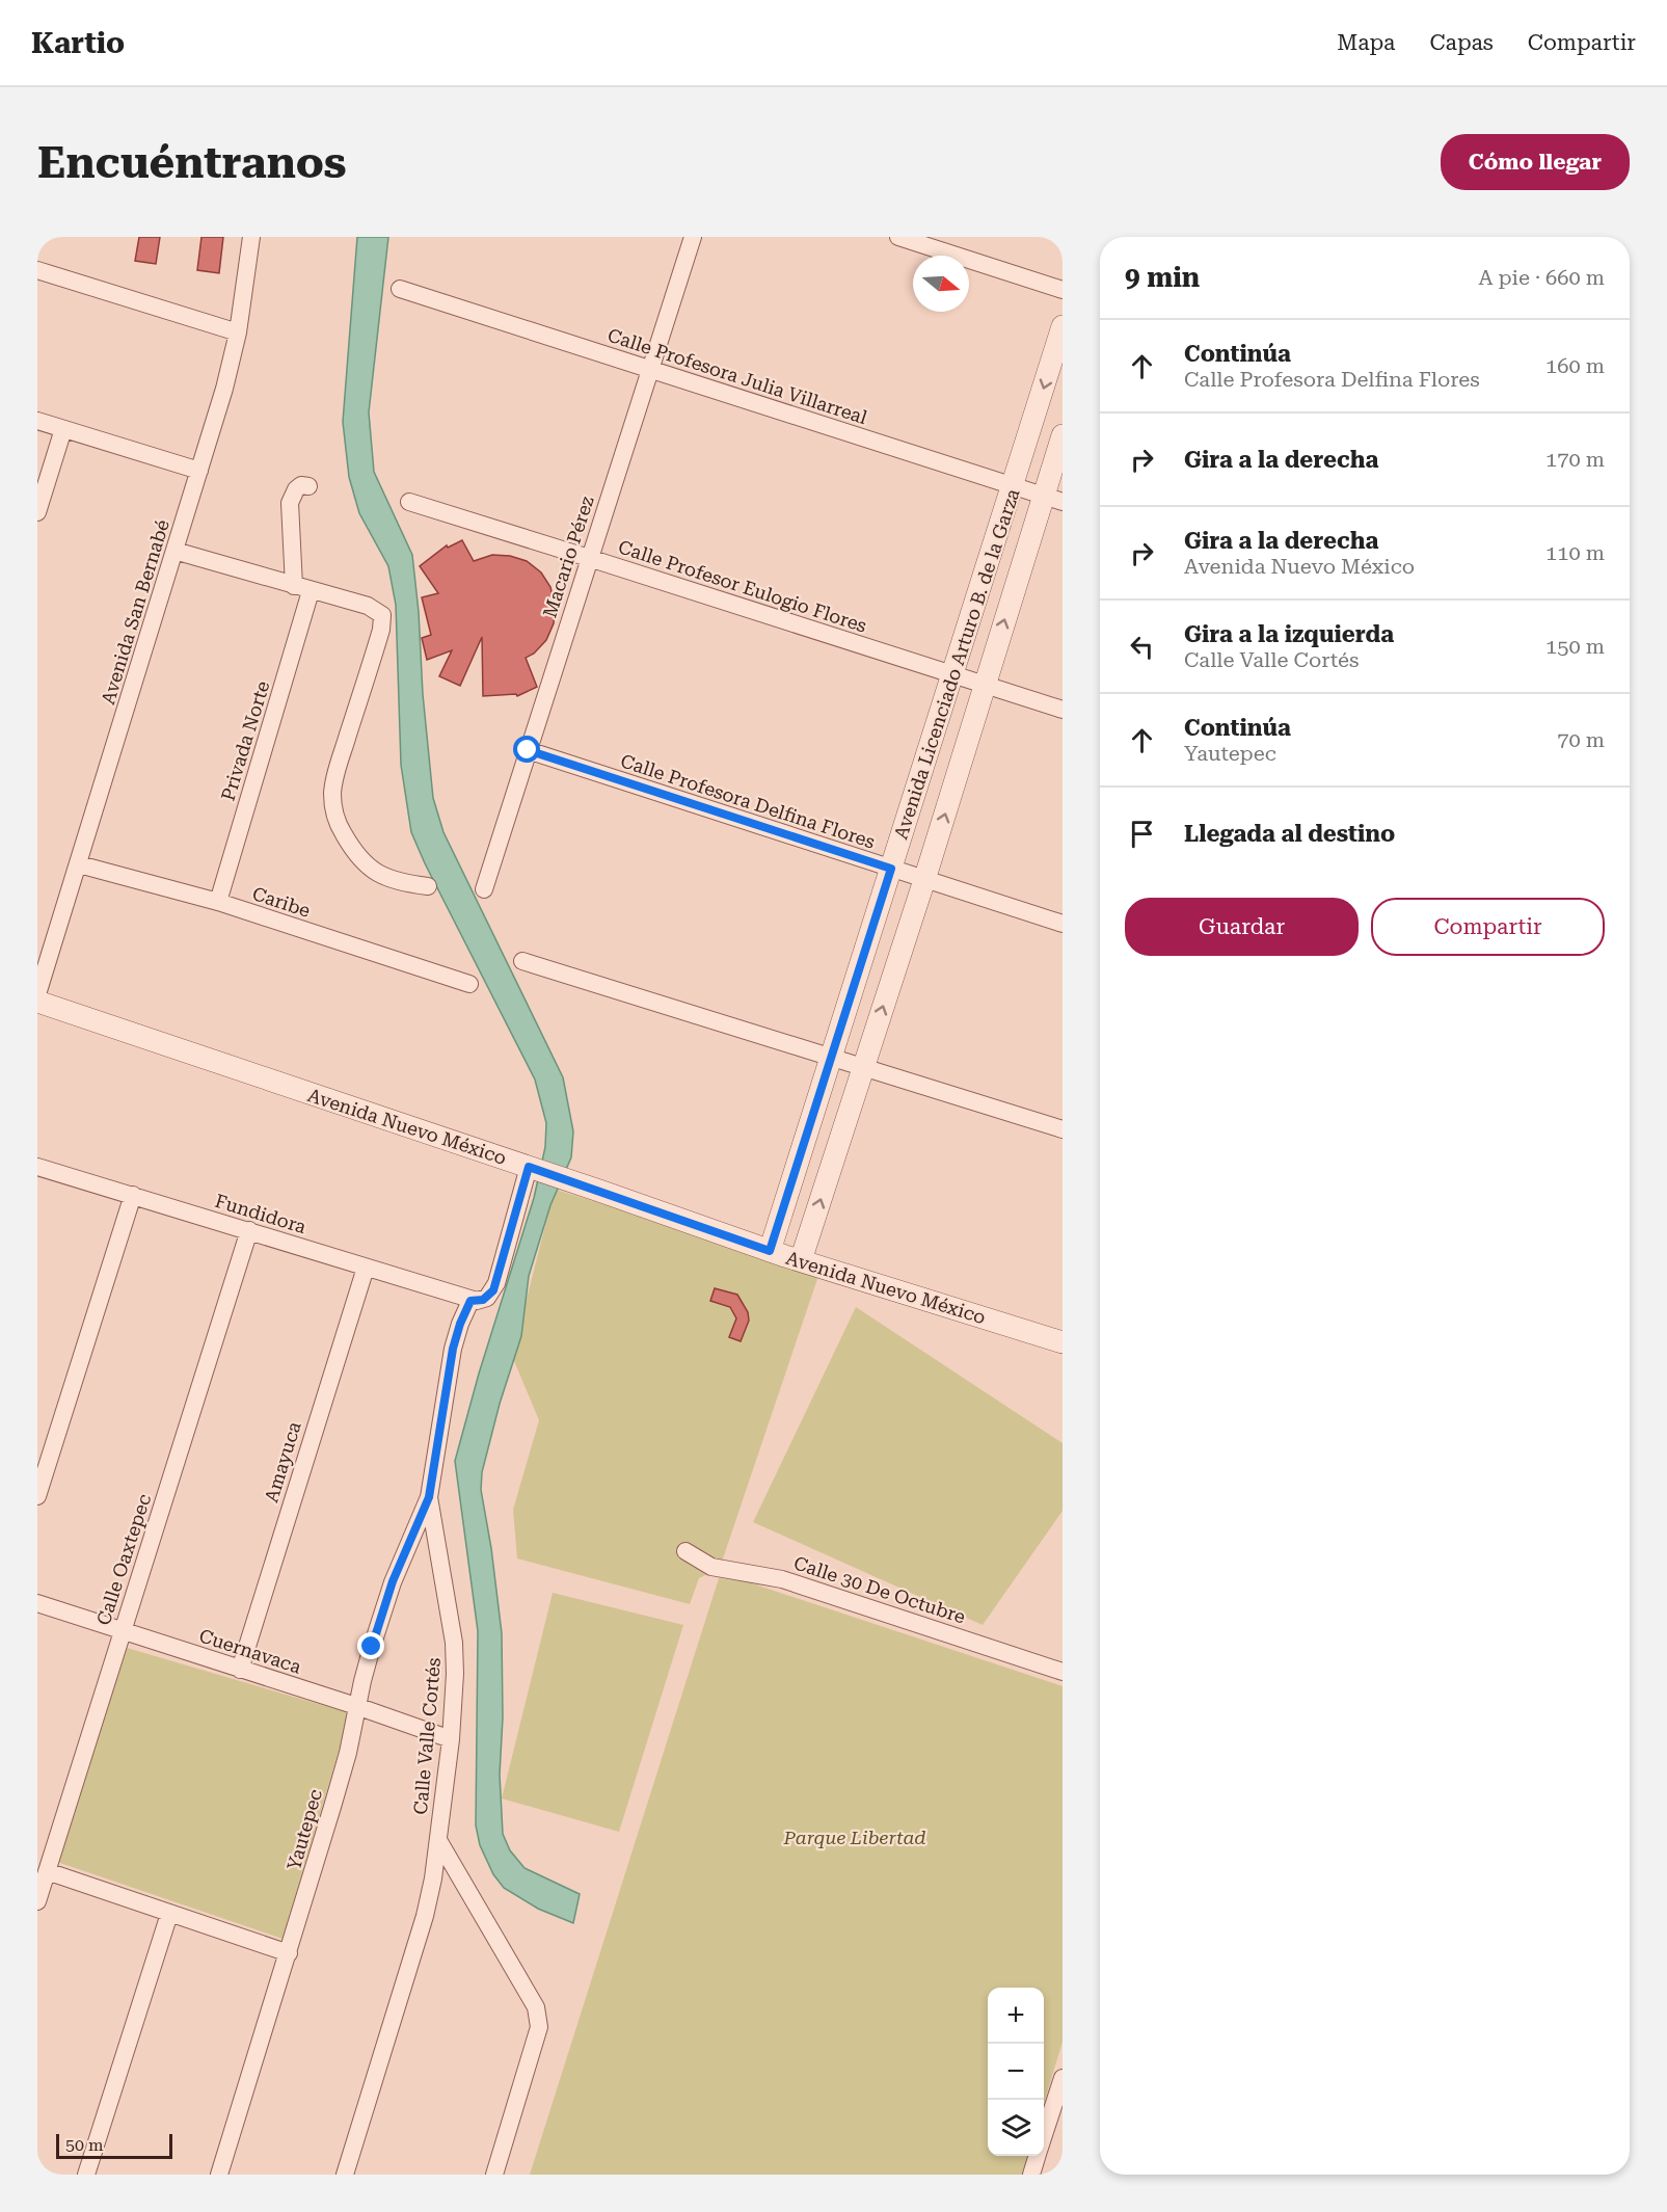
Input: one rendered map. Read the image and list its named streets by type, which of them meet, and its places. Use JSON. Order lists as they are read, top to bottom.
{
  "streets": {
    "street": [
      "Calle Profesora Julia Villarreal",
      "Macario Pérez",
      "Calle Profesor Eulogio Flores",
      "Avenida San Bernabé",
      "Avenida Licenciado Arturo B. de la Garza",
      "Privada Norte",
      "Calle Profesora Delfina Flores",
      "Caribe",
      "Avenida Nuevo México",
      "Fundidora",
      "Amayuca",
      "Calle Oaxtepec",
      "Calle 30 De Octubre",
      "Cuernavaca",
      "Calle Valle Cortés",
      "Yautepec"
    ]
  },
  "crossings": [
    ["Calle Profesora Julia Villarreal", "Macario Pérez"],
    ["Calle Profesora Julia Villarreal", "Avenida Licenciado Arturo B. de la Garza"],
    ["Macario Pérez", "Calle Profesor Eulogio Flores"],
    ["Macario Pérez", "Calle Profesora Delfina Flores"],
    ["Calle Profesor Eulogio Flores", "Avenida Licenciado Arturo B. de la Garza"],
    ["Avenida San Bernabé", "Caribe"],
    ["Avenida Licenciado Arturo B. de la Garza", "Calle Profesora Delfina Flores"],
    ["Avenida Licenciado Arturo B. de la Garza", "Avenida Nuevo México"],
    ["Privada Norte", "Caribe"],
    ["Fundidora", "Amayuca"],
    ["Fundidora", "Calle Oaxtepec"],
    ["Fundidora", "Calle Valle Cortés"],
    ["Amayuca", "Cuernavaca"],
    ["Calle Oaxtepec", "Cuernavaca"],
    ["Cuernavaca", "Calle Valle Cortés"],
    ["Cuernavaca", "Yautepec"],
    ["Calle Valle Cortés", "Yautepec"]
  ],
  "parks": ["Parque Libertad"],
  "scale_bar": "50 m",
  "north": "right",
  "page": {
    "header": "Kartio",
    "nav": ["Mapa", "Capas", "Compartir"],
    "buttons": [
      "Cómo llegar",
      ["Guardar", "Compartir"]
    ],
    "title": "Encuéntranos",
    "heading": ["9 min", "A pie · 660 m"],
    "list": [
      ["Continúa", "Calle Profesora Delfina Flores", "160 m"],
      ["Gira a la derecha", "170 m"],
      ["Gira a la derecha", "Avenida Nuevo México", "110 m"],
      ["Gira a la izquierda", "Calle Valle Cortés", "150 m"],
      ["Continúa", "Yautepec", "70 m"],
      "Llegada al destino"
    ],
    "map_buttons": ["+", "−"],
    "scale": "50 m"
  }
}
